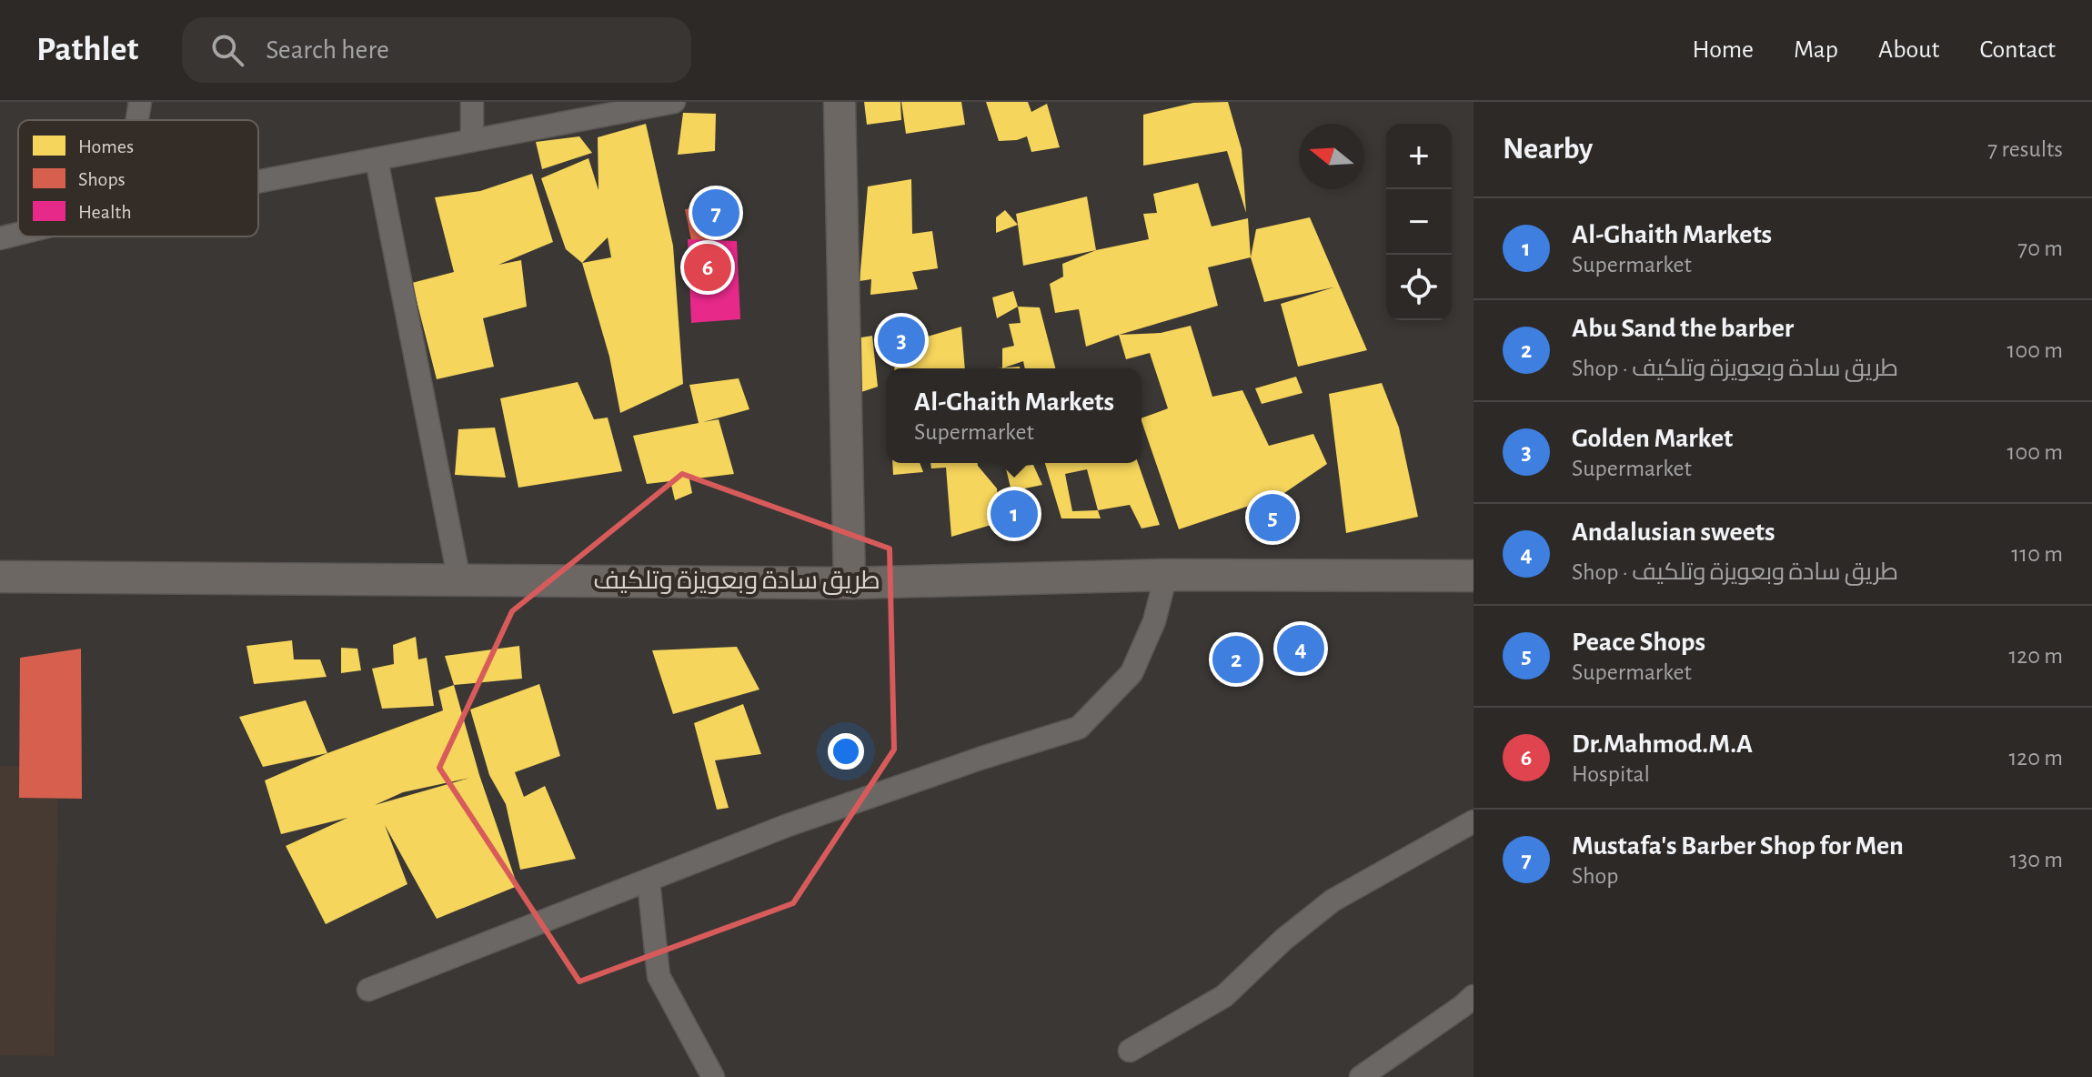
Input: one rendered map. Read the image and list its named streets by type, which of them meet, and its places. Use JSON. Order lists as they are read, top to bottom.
{
  "streets": {
    "main road": ["طريق سادة وبعويزة وتلكيف"]
  },
  "legend": ["Homes", "Shops", "Health"],
  "north": "left",
  "page": {
    "header": "Pathlet",
    "search": "Search here",
    "nav": [
      "Home",
      "Map",
      "About",
      "Contact"
    ],
    "heading": ["Nearby", "7 results"],
    "map_buttons": ["+", "−"],
    "pins": [
      "7",
      "6",
      "3",
      "1",
      "5",
      "4",
      "2"
    ],
    "list": [
      {
        "mark": "1",
        "name": "Al-Ghaith Markets",
        "note": "Supermarket",
        "value": "70 m"
      },
      {
        "mark": "2",
        "name": "Abu Sand the barber",
        "note": "Shop · طريق سادة وبعويزة وتلكيف",
        "value": "100 m"
      },
      {
        "mark": "3",
        "name": "Golden Market",
        "note": "Supermarket",
        "value": "100 m"
      },
      {
        "mark": "4",
        "name": "Andalusian sweets",
        "note": "Shop · طريق سادة وبعويزة وتلكيف",
        "value": "110 m"
      },
      {
        "mark": "5",
        "name": "Peace Shops",
        "note": "Supermarket",
        "value": "120 m"
      },
      {
        "mark": "6",
        "name": "Dr.Mahmod.M.A",
        "note": "Hospital",
        "value": "120 m"
      },
      {
        "mark": "7",
        "name": "Mustafa's Barber Shop for Men",
        "note": "Shop",
        "value": "130 m"
      }
    ],
    "popup": ["Al-Ghaith Markets", "Supermarket"]
  }
}
